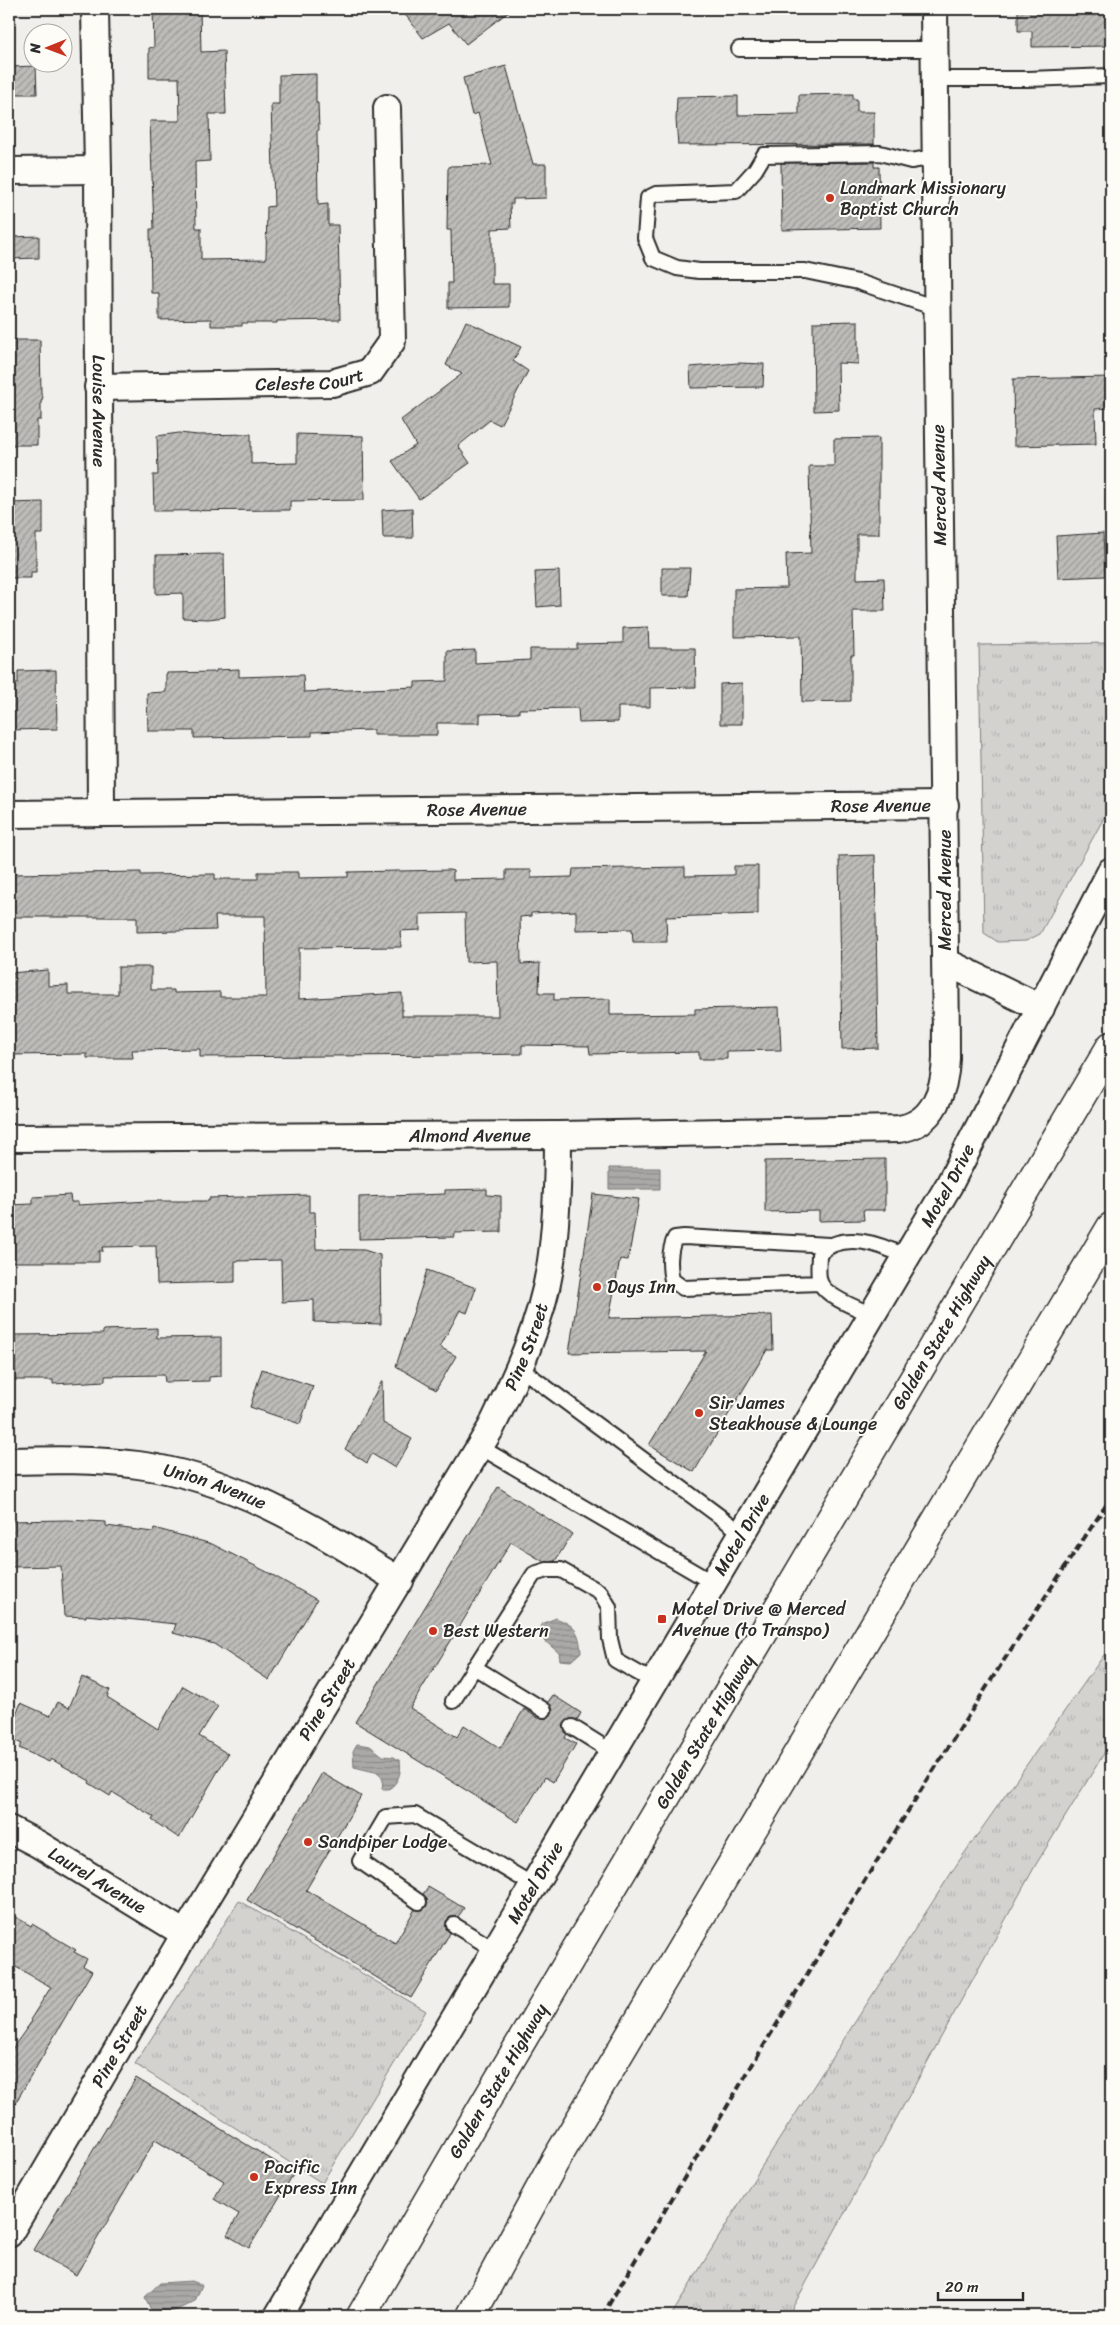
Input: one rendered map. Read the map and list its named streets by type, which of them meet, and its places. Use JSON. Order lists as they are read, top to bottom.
{
  "streets": {
    "highway": ["Golden State Highway"],
    "street": [
      "Celeste Court",
      "Louise Avenue",
      "Merced Avenue",
      "Rose Avenue",
      "Almond Avenue",
      "Motel Drive",
      "Pine Street",
      "Union Avenue",
      "Laurel Avenue"
    ]
  },
  "crossings": [
    ["Celeste Court", "Louise Avenue"],
    ["Louise Avenue", "Rose Avenue"],
    ["Merced Avenue", "Rose Avenue"],
    ["Merced Avenue", "Almond Avenue"],
    ["Merced Avenue", "Motel Drive"],
    ["Almond Avenue", "Pine Street"],
    ["Pine Street", "Union Avenue"],
    ["Pine Street", "Laurel Avenue"]
  ],
  "places": {
    "other": [
      "Landmark Missionary Baptist Church",
      "Days Inn",
      "Sir James Steakhouse & Lounge",
      "Best Western",
      "Sandpiper Lodge",
      "Pacific Express Inn"
    ],
    "transit": ["Motel Drive @ Merced Avenue (to Transpo)"]
  },
  "scale_bar": "20 m",
  "north": "left"
}
